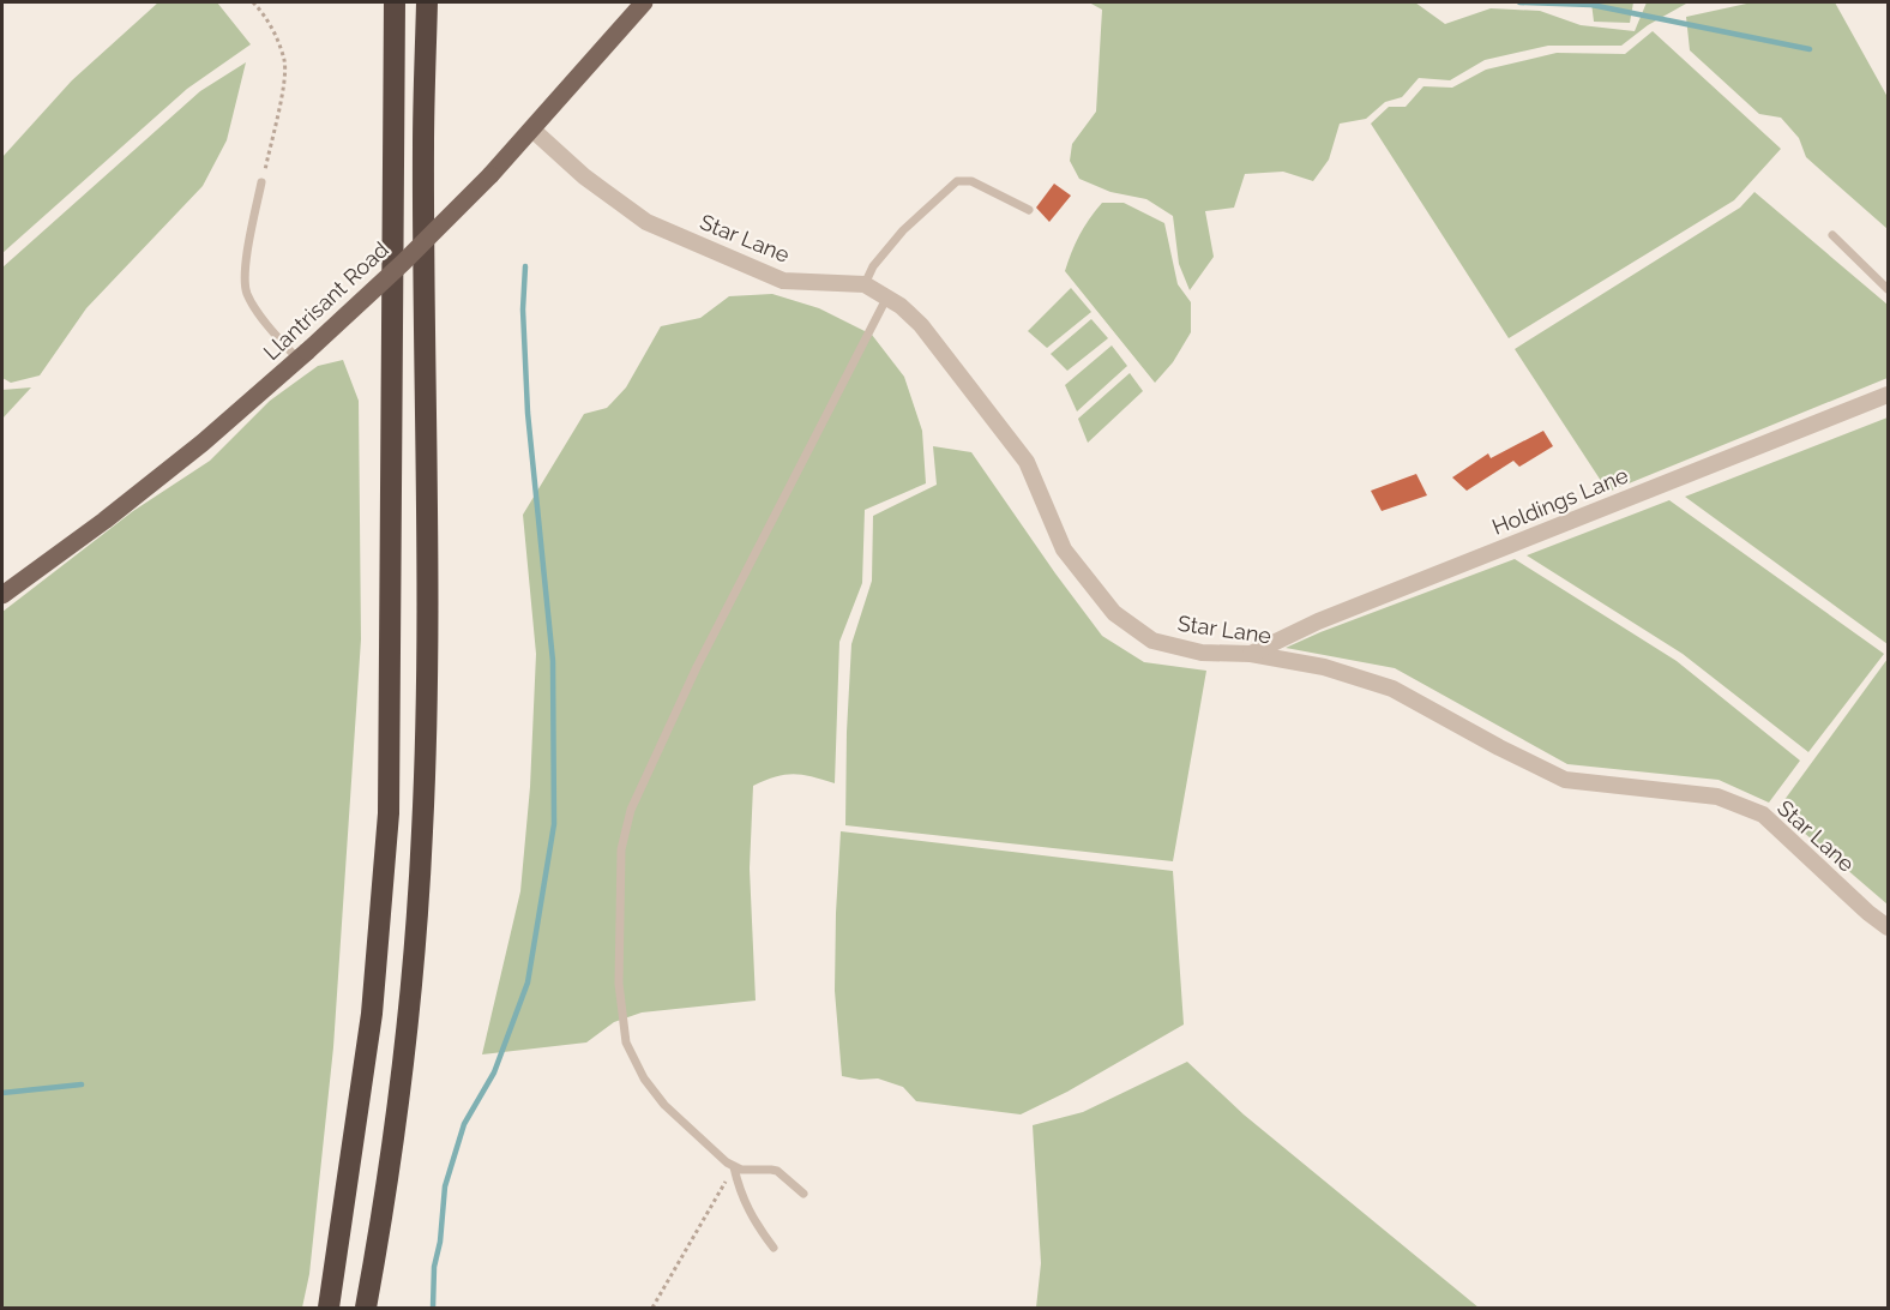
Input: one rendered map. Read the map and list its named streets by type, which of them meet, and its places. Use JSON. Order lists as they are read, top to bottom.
{
  "streets": {
    "main road": ["Llantrisant Road"],
    "street": ["Star Lane", "Holdings Lane"]
  },
  "crossings": [
    ["Star Lane", "Llantrisant Road"],
    ["Star Lane", "Holdings Lane"]
  ]
}
